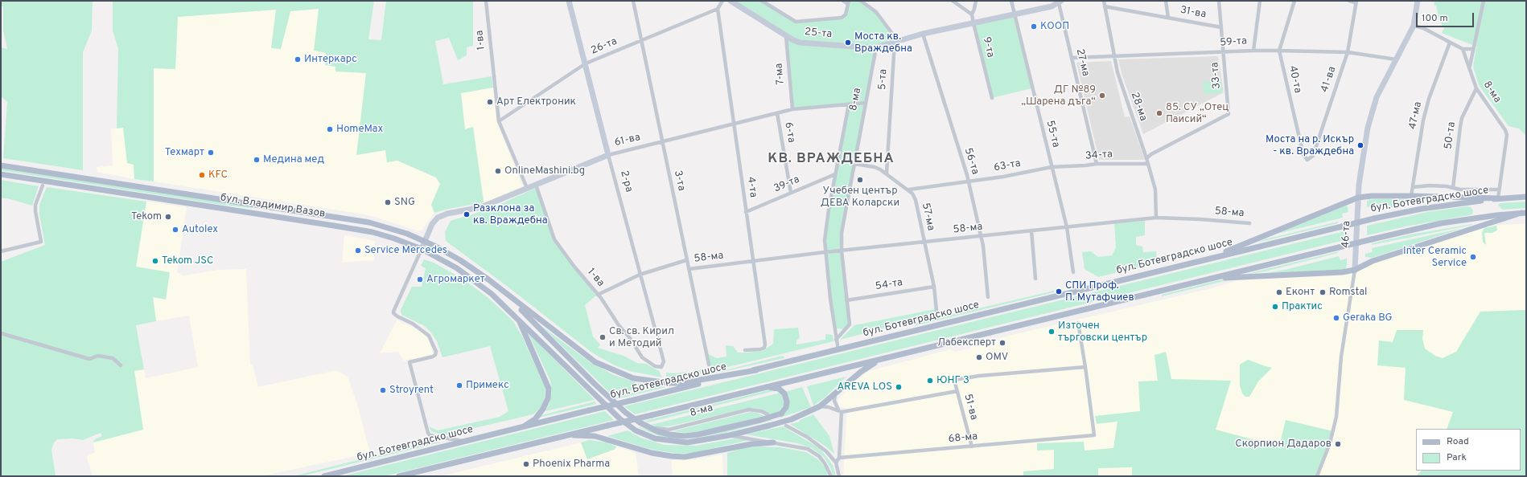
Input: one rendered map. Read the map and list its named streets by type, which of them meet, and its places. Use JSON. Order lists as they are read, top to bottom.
{
  "streets": {
    "main road": ["бул. Ботевградско шосе", "бул. Владимир Вазов"],
    "street": [
      "31-ва",
      "25-та",
      "1-ва",
      "59-та",
      "26-та",
      "9-та",
      "27-ма",
      "7-ма",
      "33-та",
      "5-та",
      "40-та",
      "41-ва",
      "8-ма",
      "28-ма",
      "47-ма",
      "6-та",
      "55-та",
      "50-та",
      "61-ва",
      "34-та",
      "56-та",
      "63-та",
      "3-та",
      "2-ра",
      "39-та",
      "4-та",
      "58-ма",
      "57-ма",
      "46-та",
      "54-та",
      "51-ва",
      "68-ма"
    ]
  },
  "crossings": [
    ["31-ва", "33-та"],
    ["31-ва", "28-ма"],
    ["25-та", "7-ма"],
    ["25-та", "8-ма"],
    ["1-ва", "26-та"],
    ["1-ва", "61-ва"],
    ["1-ва", "2-ра"],
    ["59-та", "27-ма"],
    ["59-та", "33-та"],
    ["59-та", "40-та"],
    ["59-та", "41-ва"],
    ["59-та", "28-ма"],
    ["59-та", "46-та"],
    ["26-та", "3-та"],
    ["26-та", "2-ра"],
    ["26-та", "4-та"],
    ["27-ма", "34-та"],
    ["7-ма", "61-ва"],
    ["33-та", "28-ма"],
    ["5-та", "57-ма"],
    ["40-та", "41-ва"],
    ["8-ма", "50-та"],
    ["8-ма", "61-ва"],
    ["8-ма", "39-та"],
    ["8-ма", "бул. Ботевградско шосе"],
    ["8-ма", "58-ма"],
    ["8-ма", "57-ма"],
    ["8-ма", "54-та"],
    ["28-ма", "34-та"],
    ["28-ма", "58-ма"],
    ["6-та", "61-ва"],
    ["6-та", "39-та"],
    ["55-та", "34-та"],
    ["55-та", "63-та"],
    ["55-та", "58-ма"],
    ["61-ва", "3-та"],
    ["61-ва", "2-ра"],
    ["61-ва", "4-та"],
    ["61-ва", "бул. Владимир Вазов"],
    ["34-та", "63-та"],
    ["56-та", "63-та"],
    ["56-та", "58-ма"],
    ["63-та", "57-ма"],
    ["3-та", "58-ма"],
    ["39-та", "4-та"],
    ["4-та", "58-ма"],
    ["58-ма", "57-ма"],
    ["57-ма", "54-та"],
    ["51-ва", "68-ма"]
  ],
  "districts": ["КВ. ВРАЖДЕБНА"],
  "places": [
    "КООП",
    "Моста кв. Враждебна",
    "Интеркарс",
    "ДГ №89 „Шарена дъга“",
    "Арт Електроник",
    "85. СУ „Отец Паисий“",
    "HomeMax",
    "Моста на р. Искър - кв. Враждебна",
    "Техмарт",
    "Медина мед",
    "ОnlineMashini.bg",
    "KFC",
    "Учебен център ДЕВА Коларски",
    "SNG",
    "Разклона за кв. Враждебна",
    "Tekom",
    "Autolex",
    "Service Mercedes",
    "Inter Ceramic Service",
    "Tekom JSC",
    "Агромаркет",
    "СПИ Проф. П. Мутафчиев",
    "Еконт",
    "Romstal",
    "Практис",
    "Geraka BG",
    "Източен търговски център",
    "Св. св. Кирил и Методий",
    "Лабексперт",
    "OMV",
    "ЮНГ 3",
    "Примекс",
    "AREVA LOS",
    "Stroyrent",
    "Скорпион Дадаров",
    "Phoenix Pharma"
  ],
  "legend": ["Road", "Park"],
  "scale_bar": "100 m"
}
